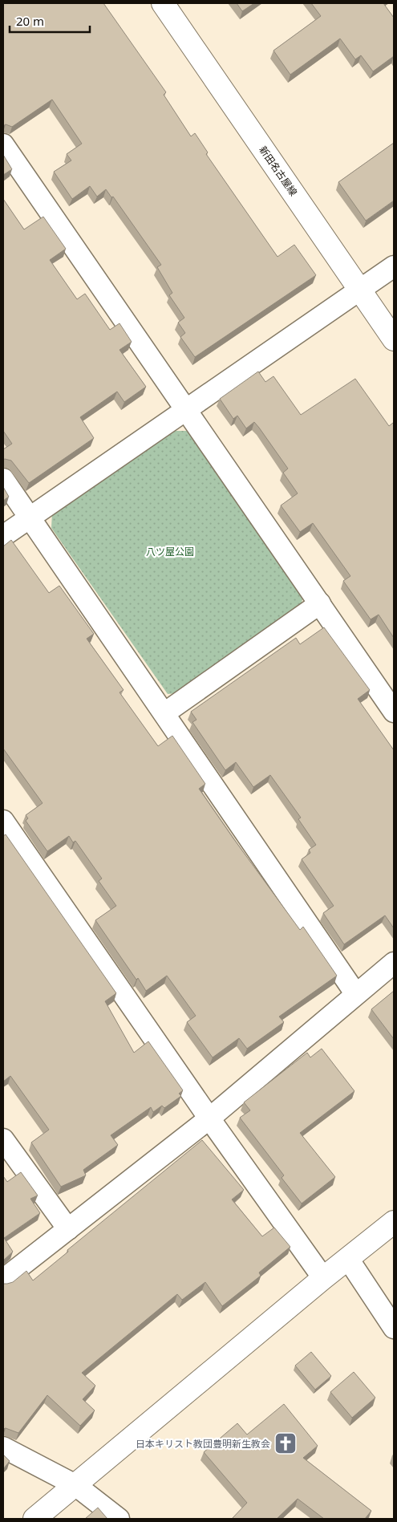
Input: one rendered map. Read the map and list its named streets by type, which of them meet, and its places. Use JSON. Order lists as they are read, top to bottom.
{
  "streets": {
    "street": ["新田名古屋線"]
  },
  "parks": ["八ツ屋公園"],
  "places": {
    "church": ["日本キリスト教団豊明新生教会"]
  },
  "scale_bar": "20 m"
}
